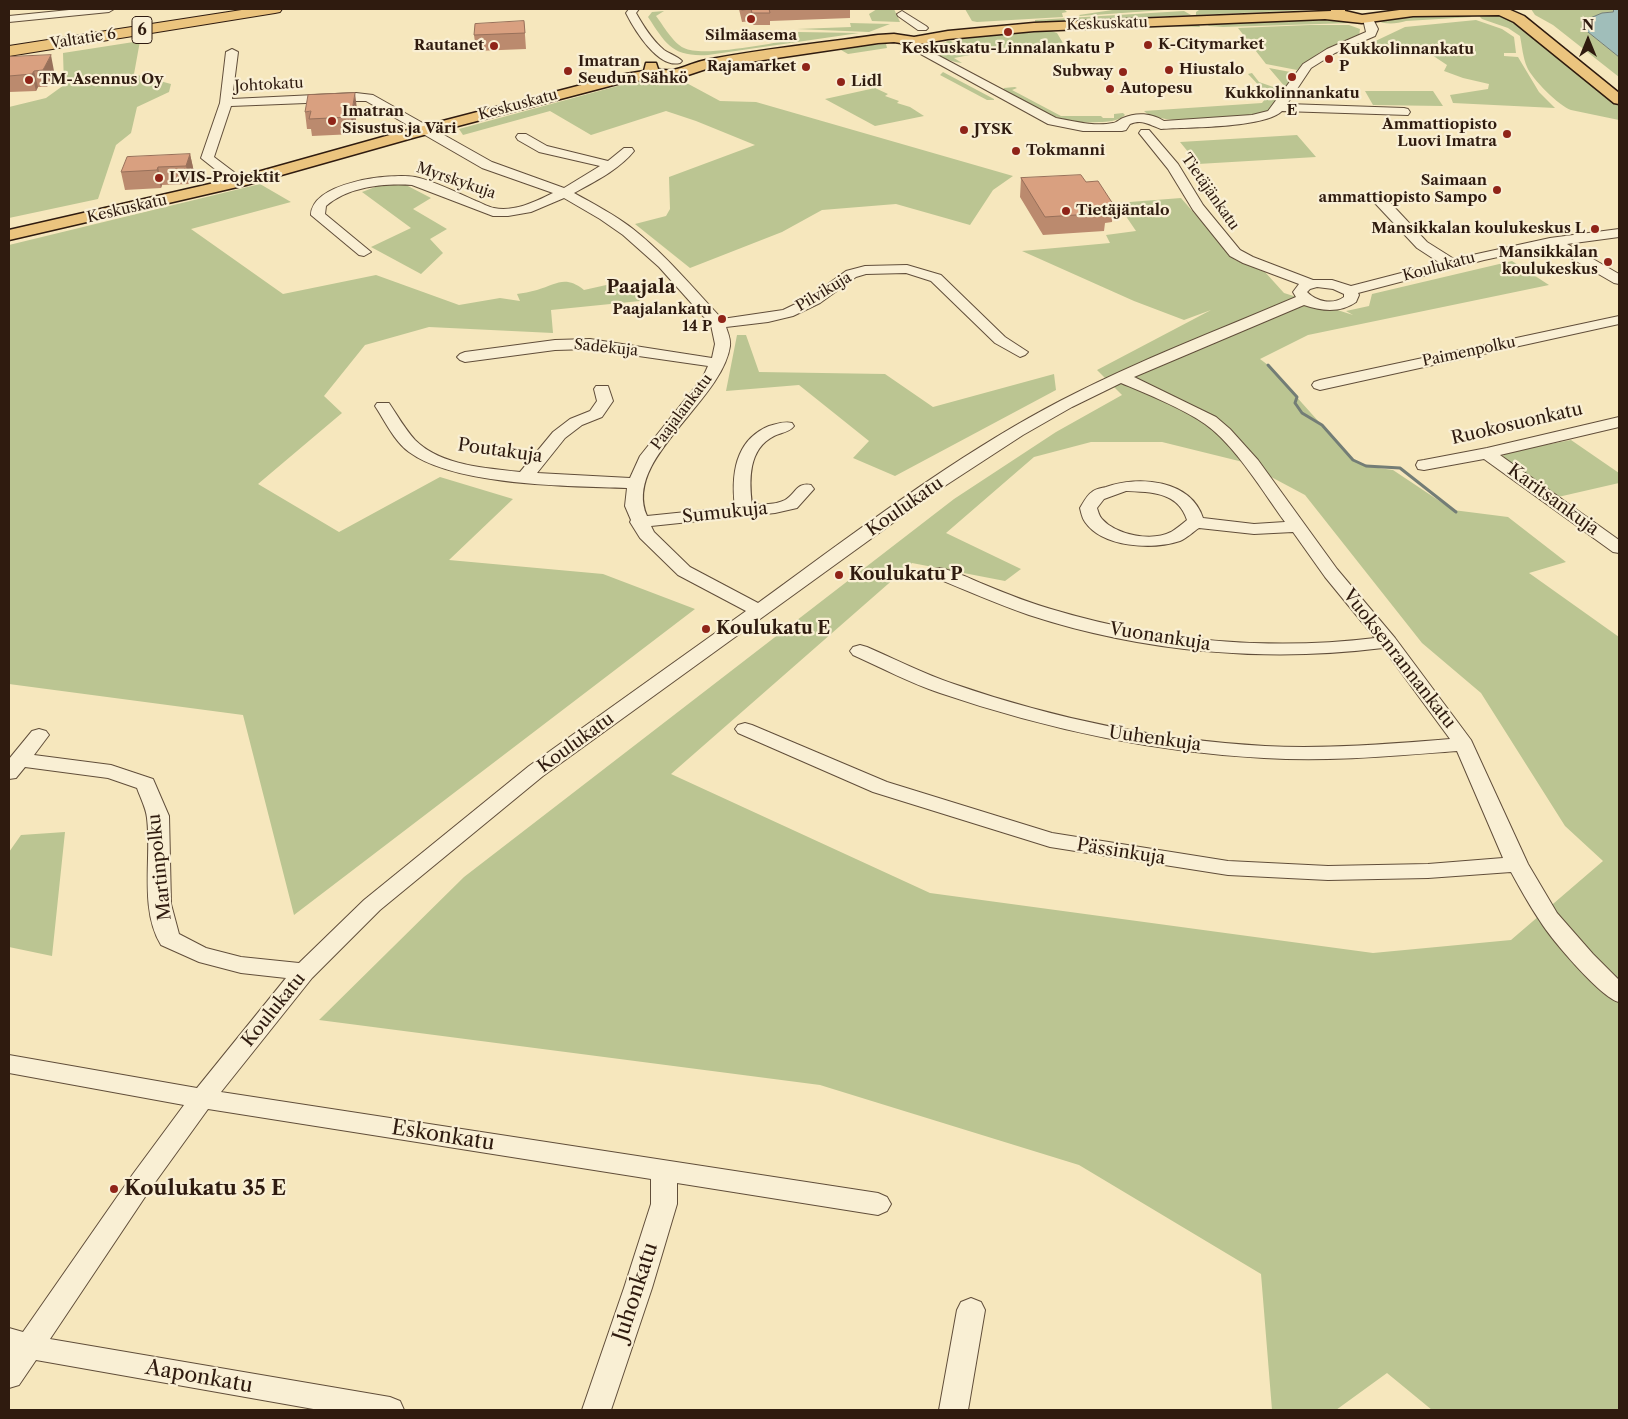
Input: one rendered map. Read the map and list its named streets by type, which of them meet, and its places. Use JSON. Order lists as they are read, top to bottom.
{
  "streets": {
    "highway": ["6", "Valtatie 6"],
    "main road": ["Keskuskatu"],
    "street": [
      "Johtokatu",
      "Myrskykuja",
      "Tietäjänkatu",
      "Koulukatu",
      "Pilvikuja",
      "Sadekuja",
      "Paimenpolku",
      "Paajalankatu",
      "Ruokosuonkatu",
      "Poutakuja",
      "Karitsankuja",
      "Sumukuja",
      "Vuonankuja",
      "Vuoksenrannankatu",
      "Uuhenkuja",
      "Pässinkuja",
      "Martinpolku",
      "Eskonkatu",
      "Juhonkatu",
      "Aaponkatu"
    ]
  },
  "crossings": [
    ["Keskuskatu", "Johtokatu"],
    ["Tietäjänkatu", "Koulukatu"],
    ["Koulukatu", "Paajalankatu"],
    ["Koulukatu", "Vuoksenrannankatu"],
    ["Koulukatu", "Martinpolku"],
    ["Koulukatu", "Eskonkatu"],
    ["Koulukatu", "Aaponkatu"],
    ["Pilvikuja", "Paajalankatu"],
    ["Sadekuja", "Paajalankatu"],
    ["Paajalankatu", "Poutakuja"],
    ["Paajalankatu", "Sumukuja"],
    ["Ruokosuonkatu", "Karitsankuja"],
    ["Vuonankuja", "Vuoksenrannankatu"],
    ["Vuoksenrannankatu", "Uuhenkuja"],
    ["Vuoksenrannankatu", "Pässinkuja"],
    ["Eskonkatu", "Juhonkatu"]
  ],
  "districts": ["Paajala"],
  "places": [
    "Silmäasema",
    "Keskuskatu-Linnalankatu P",
    "K-Citymarket",
    "Rautanet",
    "Kukkolinnankatu P",
    "Rajamarket",
    "Hiustalo",
    "Imatran Seudun Sähkö",
    "Subway",
    "Kukkolinnankatu E",
    "TM-Asennus Oy",
    "Lidl",
    "Autopesu",
    "Imatran Sisustus ja Väri",
    "JYSK",
    "Ammattiopisto Luovi Imatra",
    "Tokmanni",
    "LVIS-Projektit",
    "Saimaan ammattiopisto Sampo",
    "Tietäjäntalo",
    "Mansikkalan koulukeskus L",
    "Mansikkalan koulukeskus",
    "Paajalankatu 14 P",
    "Koulukatu P",
    "Koulukatu E",
    "Koulukatu 35 E"
  ],
  "north": "top"
}
